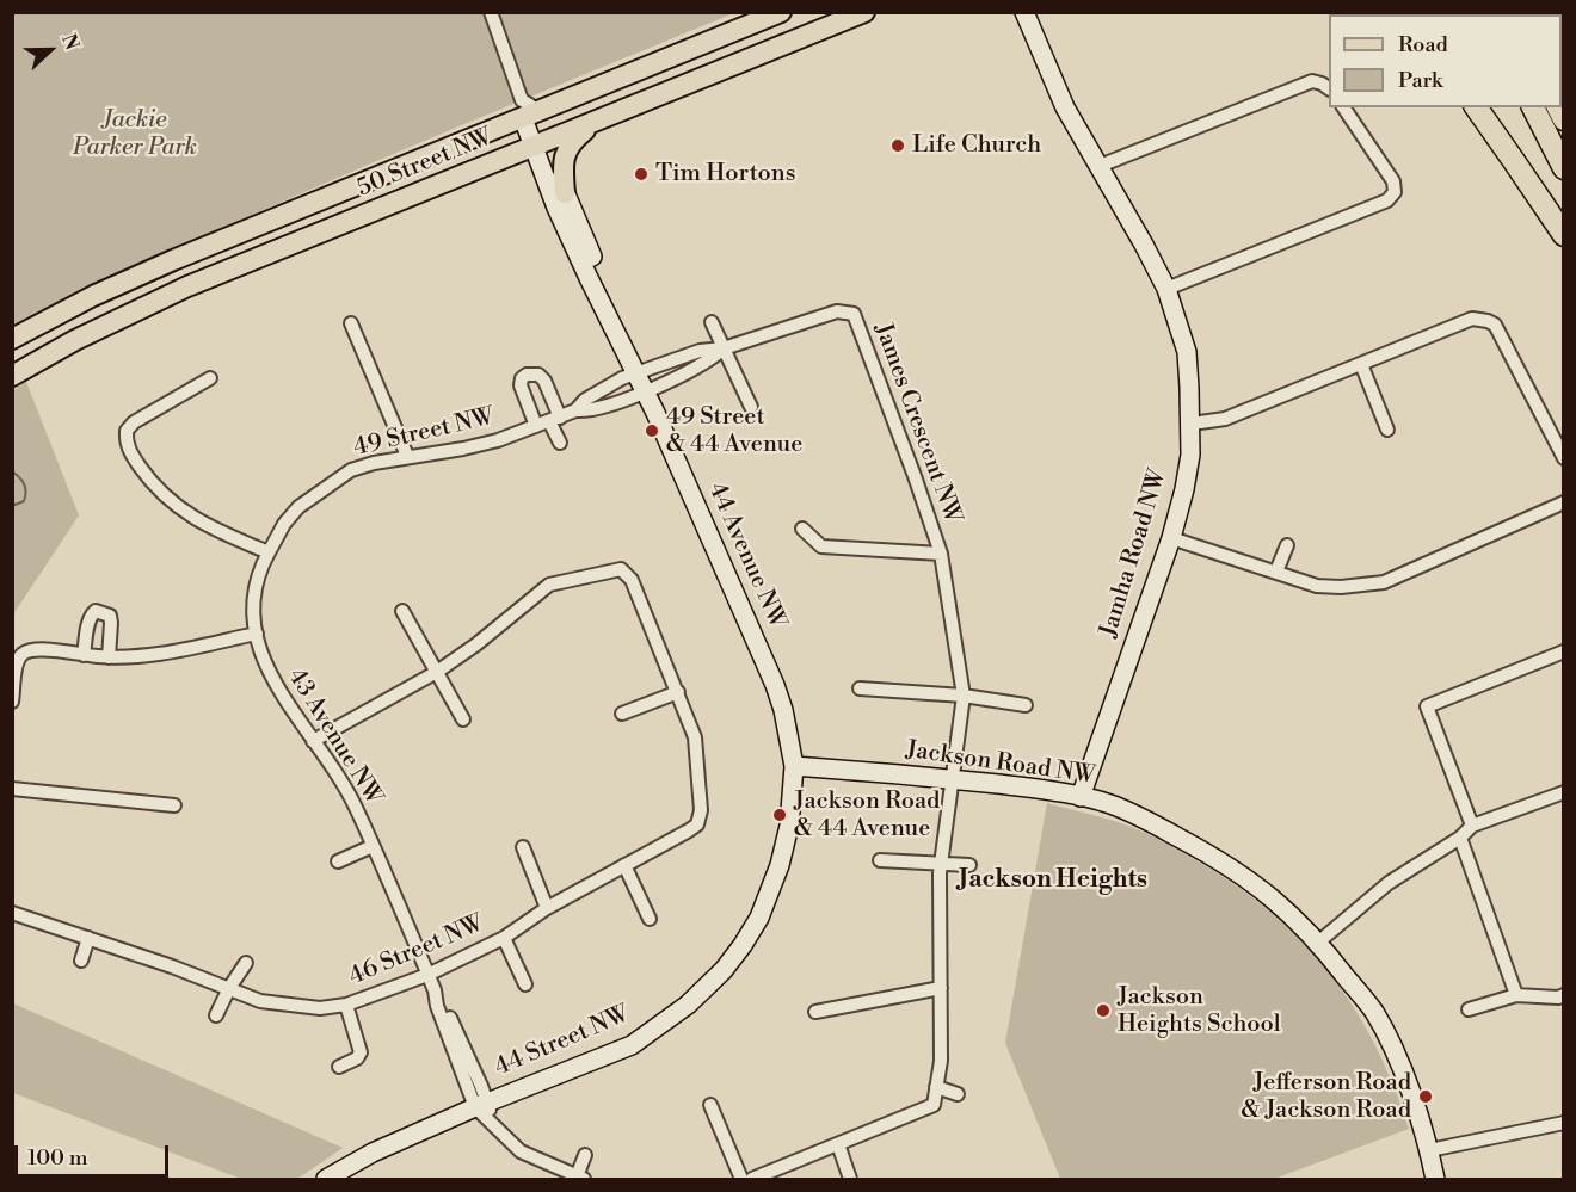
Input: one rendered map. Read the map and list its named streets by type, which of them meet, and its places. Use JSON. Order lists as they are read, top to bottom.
{
  "streets": {
    "main road": ["50 Street NW"],
    "street": [
      "James Crescent NW",
      "49 Street NW",
      "Jamha Road NW",
      "44 Avenue NW",
      "43 Avenue NW",
      "Jackson Road NW",
      "46 Street NW",
      "44 Street NW"
    ]
  },
  "crossings": [
    ["50 Street NW", "44 Avenue NW"],
    ["James Crescent NW", "49 Street NW"],
    ["James Crescent NW", "44 Avenue NW"],
    ["James Crescent NW", "Jackson Road NW"],
    ["49 Street NW", "44 Avenue NW"],
    ["49 Street NW", "43 Avenue NW"],
    ["Jamha Road NW", "Jackson Road NW"],
    ["44 Avenue NW", "Jackson Road NW"],
    ["44 Avenue NW", "44 Street NW"],
    ["43 Avenue NW", "46 Street NW"],
    ["43 Avenue NW", "44 Street NW"],
    ["Jackson Road NW", "44 Street NW"]
  ],
  "districts": ["Jackson Heights"],
  "parks": ["Jackie Parker Park"],
  "places": [
    "Life Church",
    "Tim Hortons",
    "49 Street & 44 Avenue",
    "Jackson Road & 44 Avenue",
    "Jackson Heights School",
    "Jefferson Road & Jackson Road"
  ],
  "legend": ["Road", "Park"],
  "scale_bar": "100 m",
  "north": "right"
}
